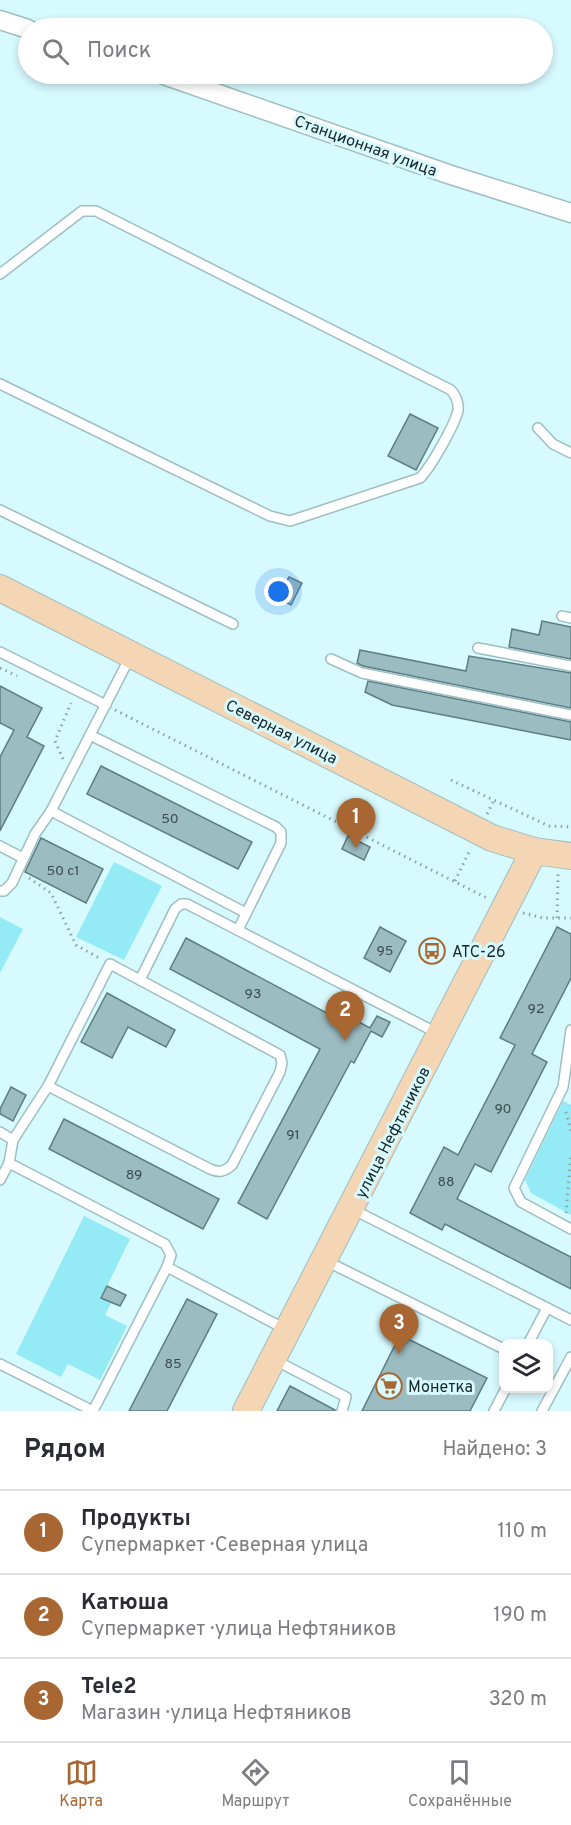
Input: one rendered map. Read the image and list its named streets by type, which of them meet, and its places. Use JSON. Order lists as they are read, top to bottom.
{
  "streets": {
    "main road": ["Северная улица", "улица Нефтяников"],
    "street": ["Станционная улица"]
  },
  "crossings": [
    ["Северная улица", "улица Нефтяников"]
  ],
  "places": {
    "bus stop": ["АТС-26"],
    "supermarket": ["Монетка"]
  },
  "house_numbers": [
    "50",
    "50 с1",
    "95",
    "93",
    "92",
    "90",
    "91",
    "89",
    "88",
    "85"
  ],
  "page": {
    "search": "Поиск",
    "pins": ["1", "2", "3"],
    "heading": ["Рядом", "Найдено: 3"],
    "list": [
      {
        "mark": "1",
        "name": "Продукты",
        "note": "Супермаркет · Северная улица",
        "value": "110 m"
      },
      {
        "mark": "2",
        "name": "Катюша",
        "note": "Супермаркет · улица Нефтяников",
        "value": "190 m"
      },
      {
        "mark": "3",
        "name": "Tele2",
        "note": "Магазин · улица Нефтяников",
        "value": "320 m"
      }
    ],
    "nav": ["Карта", "Маршрут", "Сохранённые"]
  }
}
